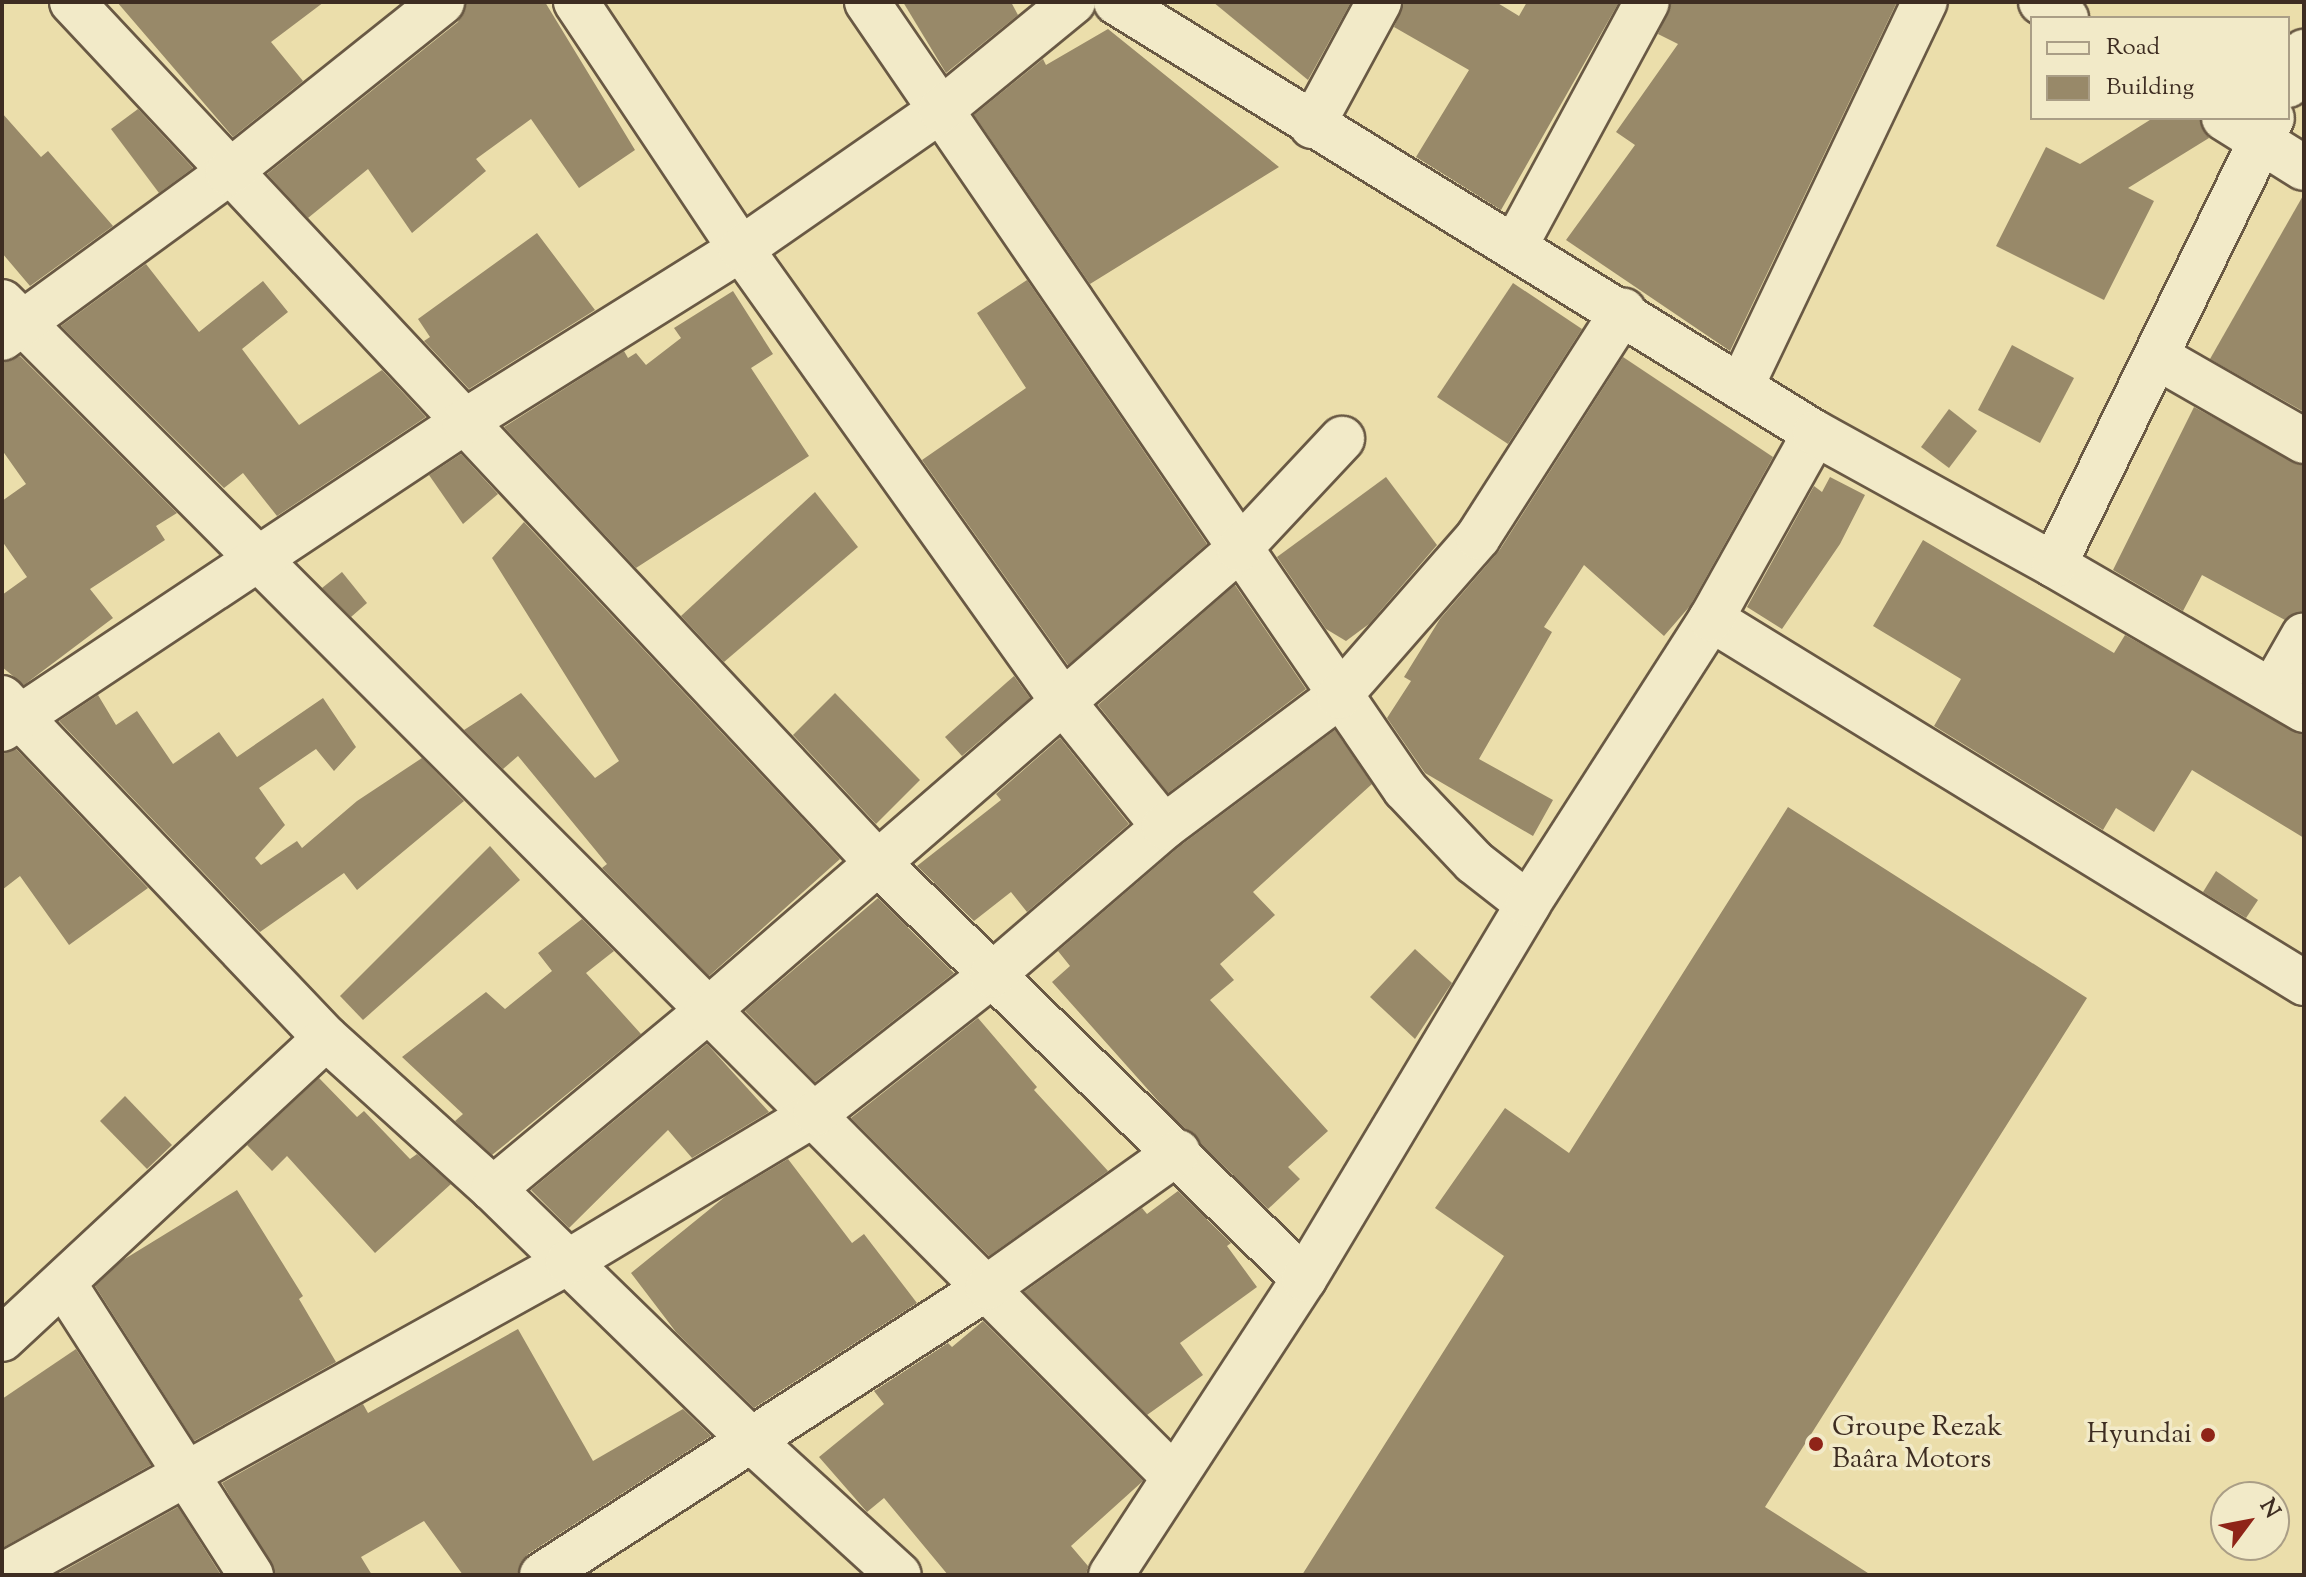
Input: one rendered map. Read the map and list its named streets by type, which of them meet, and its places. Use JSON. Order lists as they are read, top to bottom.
{
  "places": ["Hyundai", "Groupe Rezak Baâra Motors"],
  "legend": ["Road", "Building"],
  "north": "top right"
}
